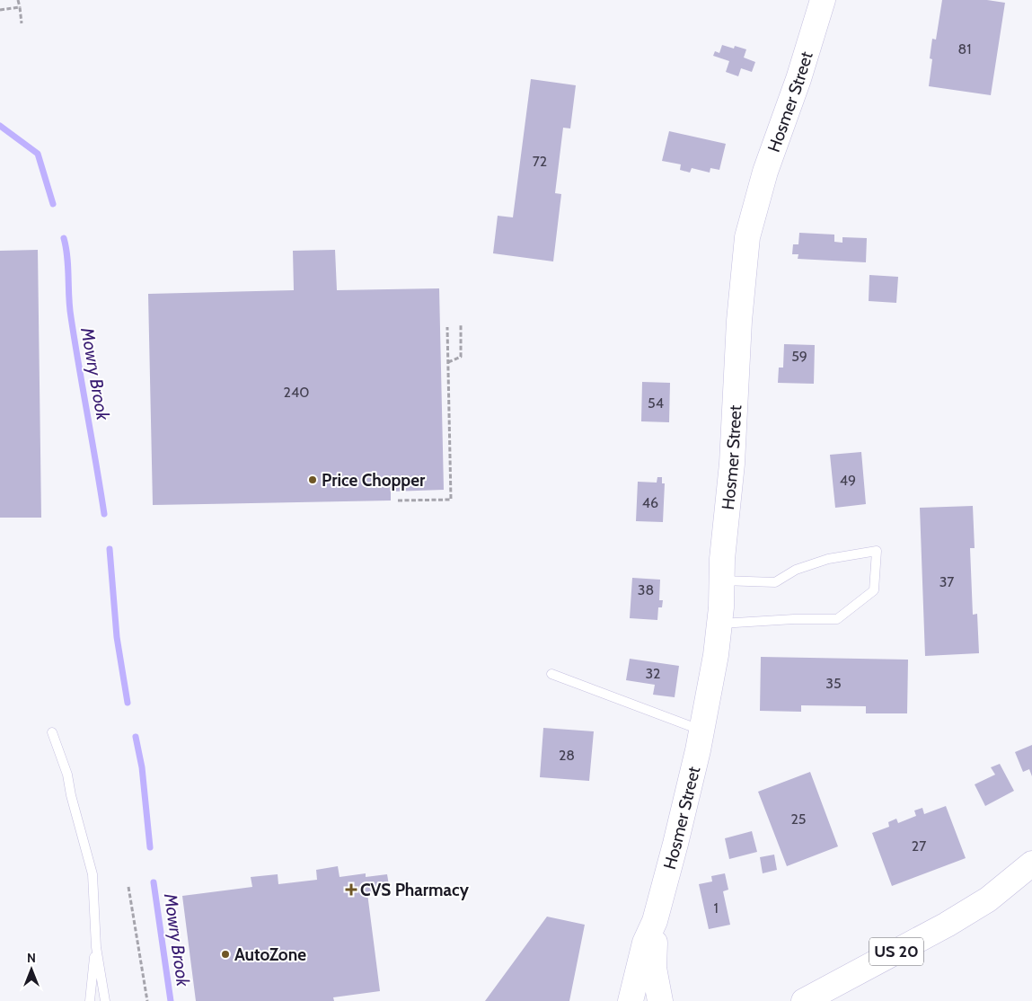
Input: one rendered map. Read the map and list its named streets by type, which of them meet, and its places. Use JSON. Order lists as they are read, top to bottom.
{
  "streets": {
    "street": ["Hosmer Street", "US 20"]
  },
  "water": ["Mowry Brook"],
  "places": {
    "other": ["Price Chopper", "AutoZone"],
    "health": ["CVS Pharmacy"]
  },
  "house_numbers": [
    "81",
    "72",
    "59",
    "240",
    "54",
    "49",
    "46",
    "37",
    "38",
    "32",
    "35",
    "28",
    "25",
    "27",
    "1"
  ],
  "north": "top"
}
